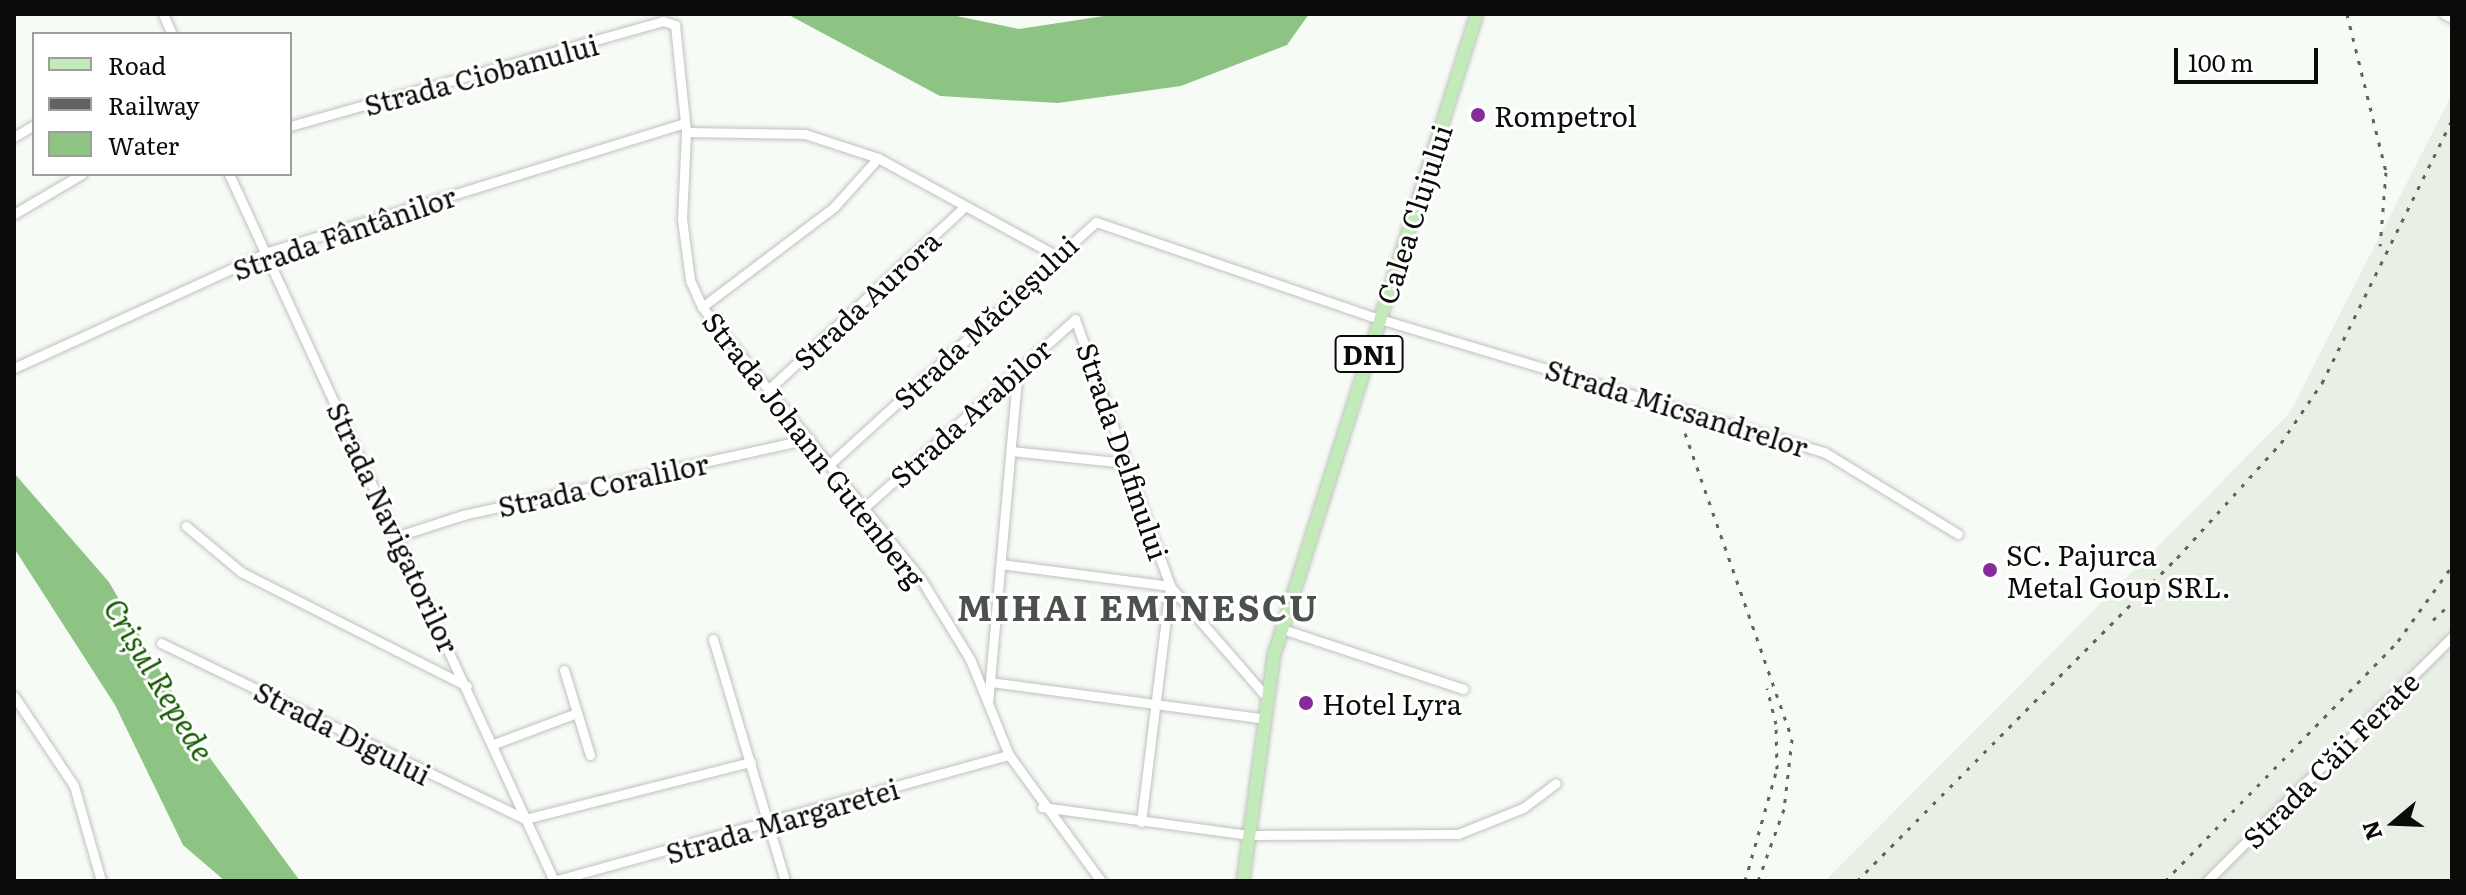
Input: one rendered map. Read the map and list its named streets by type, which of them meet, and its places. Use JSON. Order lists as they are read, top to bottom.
{
  "streets": {
    "main road": ["Calea Clujului", "DN1"],
    "street": [
      "Strada Ciobanului",
      "Strada Fântânilor",
      "Strada Aurora",
      "Strada Măcieșului",
      "Strada Micsandrelor",
      "Strada Arabilor",
      "Strada Johann Gutenberg",
      "Strada Delfinului",
      "Strada Coralilor",
      "Strada Navigatorilor",
      "Strada Digului",
      "Strada Căii Ferate",
      "Strada Margaretei"
    ]
  },
  "crossings": [
    ["Strada Ciobanului", "Strada Johann Gutenberg"],
    ["Calea Clujului", "Strada Măcieșului"],
    ["Calea Clujului", "Strada Micsandrelor"],
    ["Calea Clujului", "Strada Delfinului"],
    ["Strada Fântânilor", "Strada Aurora"],
    ["Strada Fântânilor", "Strada Măcieșului"],
    ["Strada Fântânilor", "Strada Johann Gutenberg"],
    ["Strada Fântânilor", "Strada Navigatorilor"],
    ["Strada Aurora", "Strada Johann Gutenberg"],
    ["Strada Măcieșului", "Strada Micsandrelor"],
    ["Strada Măcieșului", "Strada Johann Gutenberg"],
    ["Strada Arabilor", "Strada Johann Gutenberg"],
    ["Strada Arabilor", "Strada Delfinului"],
    ["Strada Johann Gutenberg", "Strada Coralilor"],
    ["Strada Johann Gutenberg", "Strada Margaretei"],
    ["Strada Coralilor", "Strada Navigatorilor"],
    ["Strada Navigatorilor", "Strada Digului"],
    ["Strada Navigatorilor", "Strada Margaretei"]
  ],
  "districts": ["MIHAI EMINESCU"],
  "water": ["Crișul Repede"],
  "places": ["Rompetrol", "SC. Pajurca Metal Goup SRL.", "Hotel Lyra"],
  "legend": ["Road", "Railway", "Water"],
  "scale_bar": "100 m",
  "north": "left"
}
